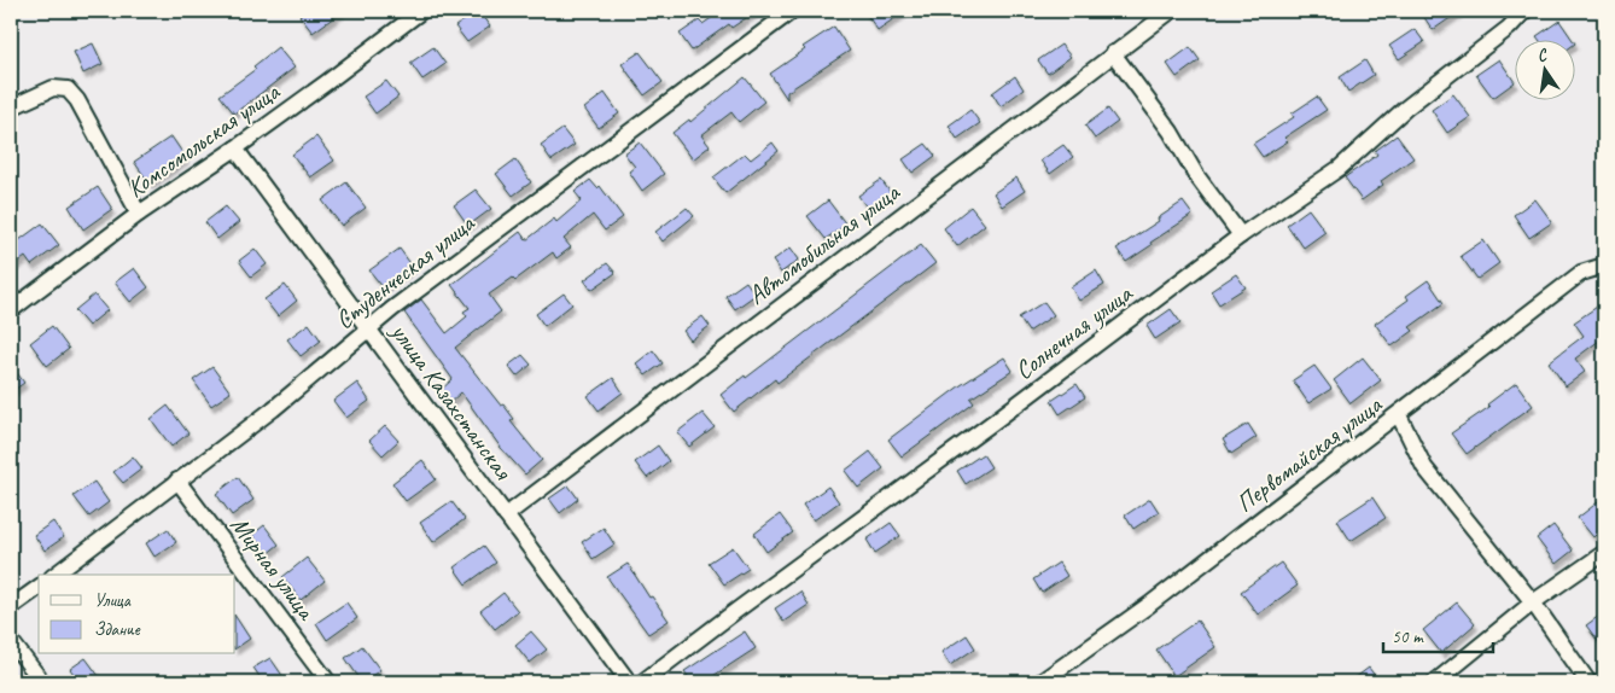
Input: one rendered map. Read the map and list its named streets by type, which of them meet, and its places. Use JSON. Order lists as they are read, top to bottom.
{
  "streets": {
    "street": [
      "Комсомольская улица",
      "Автомобильная улица",
      "Студенческая улица",
      "Солнечная улица",
      "улица Казахстанская",
      "Первомайская улица",
      "Мирная улица"
    ]
  },
  "crossings": [
    ["Комсомольская улица", "улица Казахстанская"],
    ["Автомобильная улица", "улица Казахстанская"],
    ["Студенческая улица", "улица Казахстанская"],
    ["Студенческая улица", "Мирная улица"]
  ],
  "legend": ["Улица", "Здание"],
  "scale_bar": "50 m",
  "north": "top"
}
